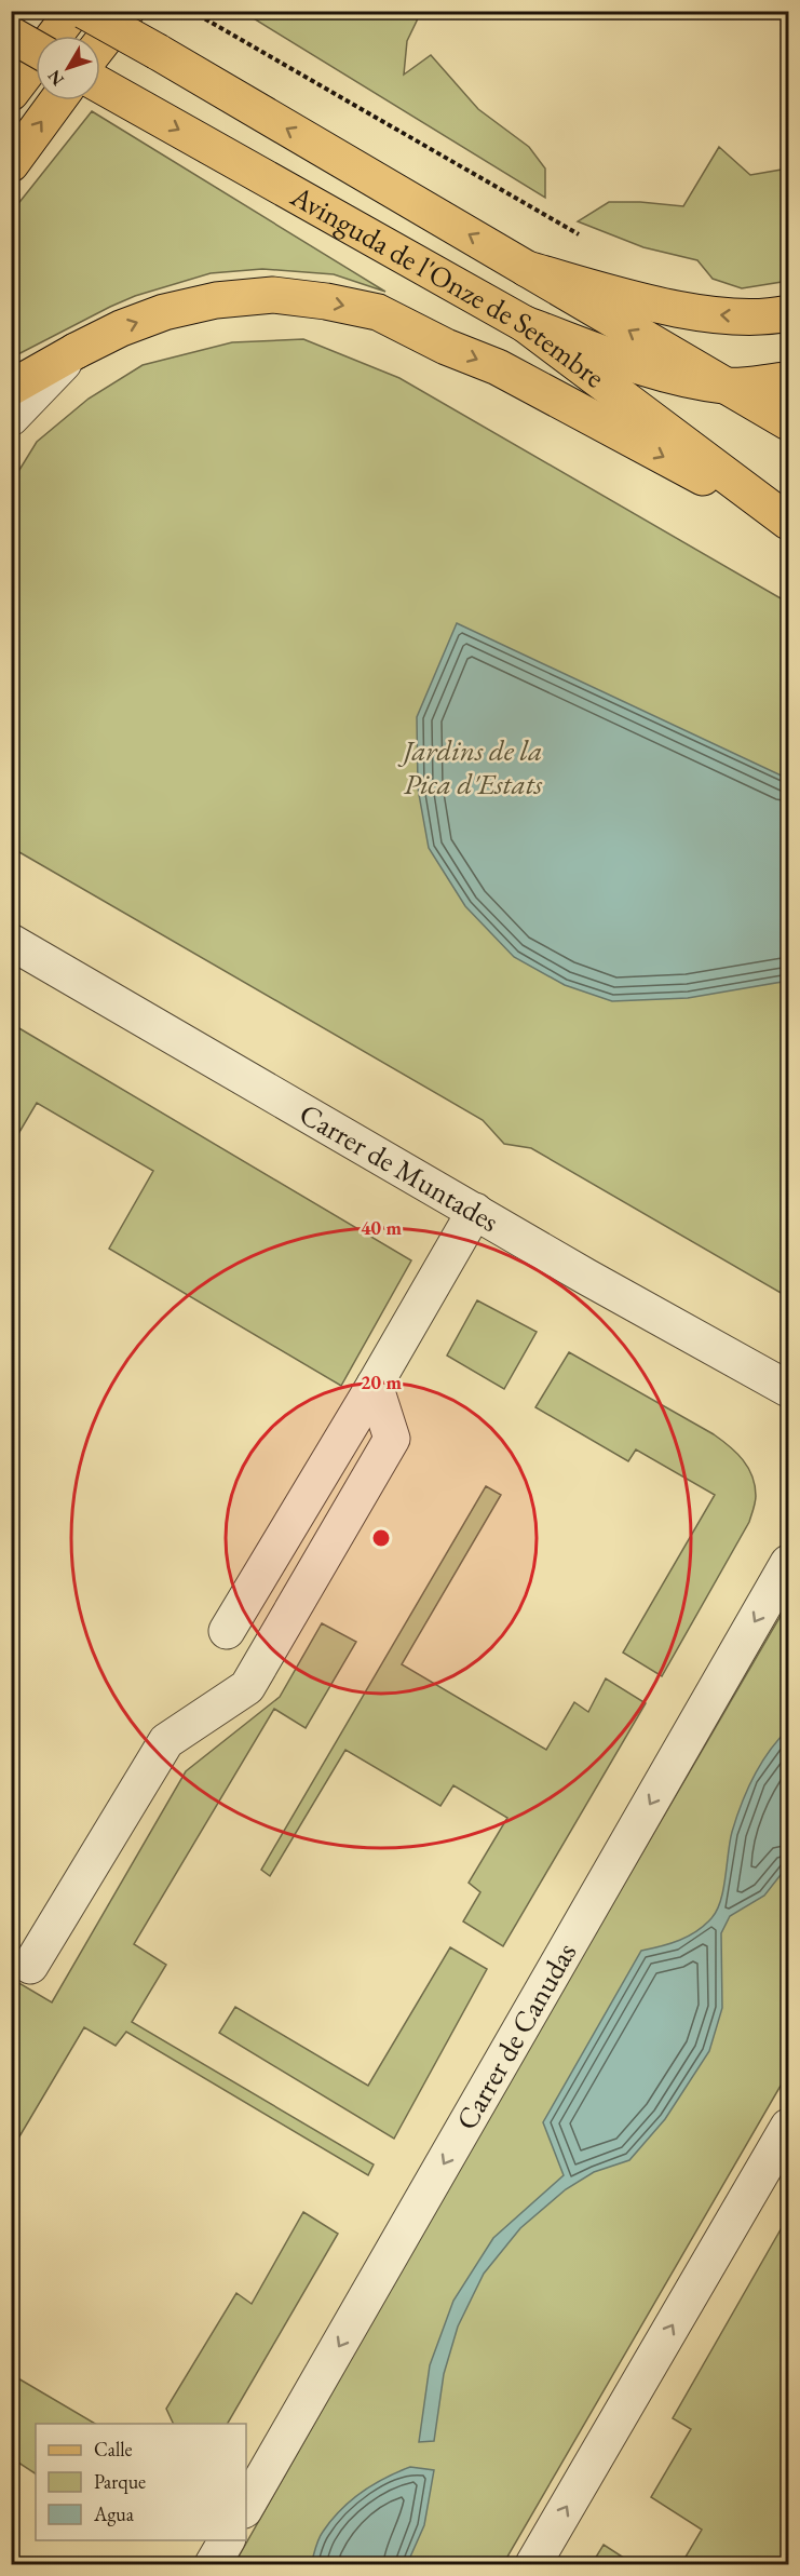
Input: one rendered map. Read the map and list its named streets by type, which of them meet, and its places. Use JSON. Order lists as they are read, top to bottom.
{
  "streets": {
    "main road": ["Avinguda de l'Onze de Setembre"],
    "street": ["Carrer de Muntades", "Carrer de Canudas"]
  },
  "parks": ["Jardins de la Pica d'Estats"],
  "legend": ["Calle", "Parque", "Agua"],
  "north": "bottom left",
  "rings": ["40 m", "20 m"]
}
